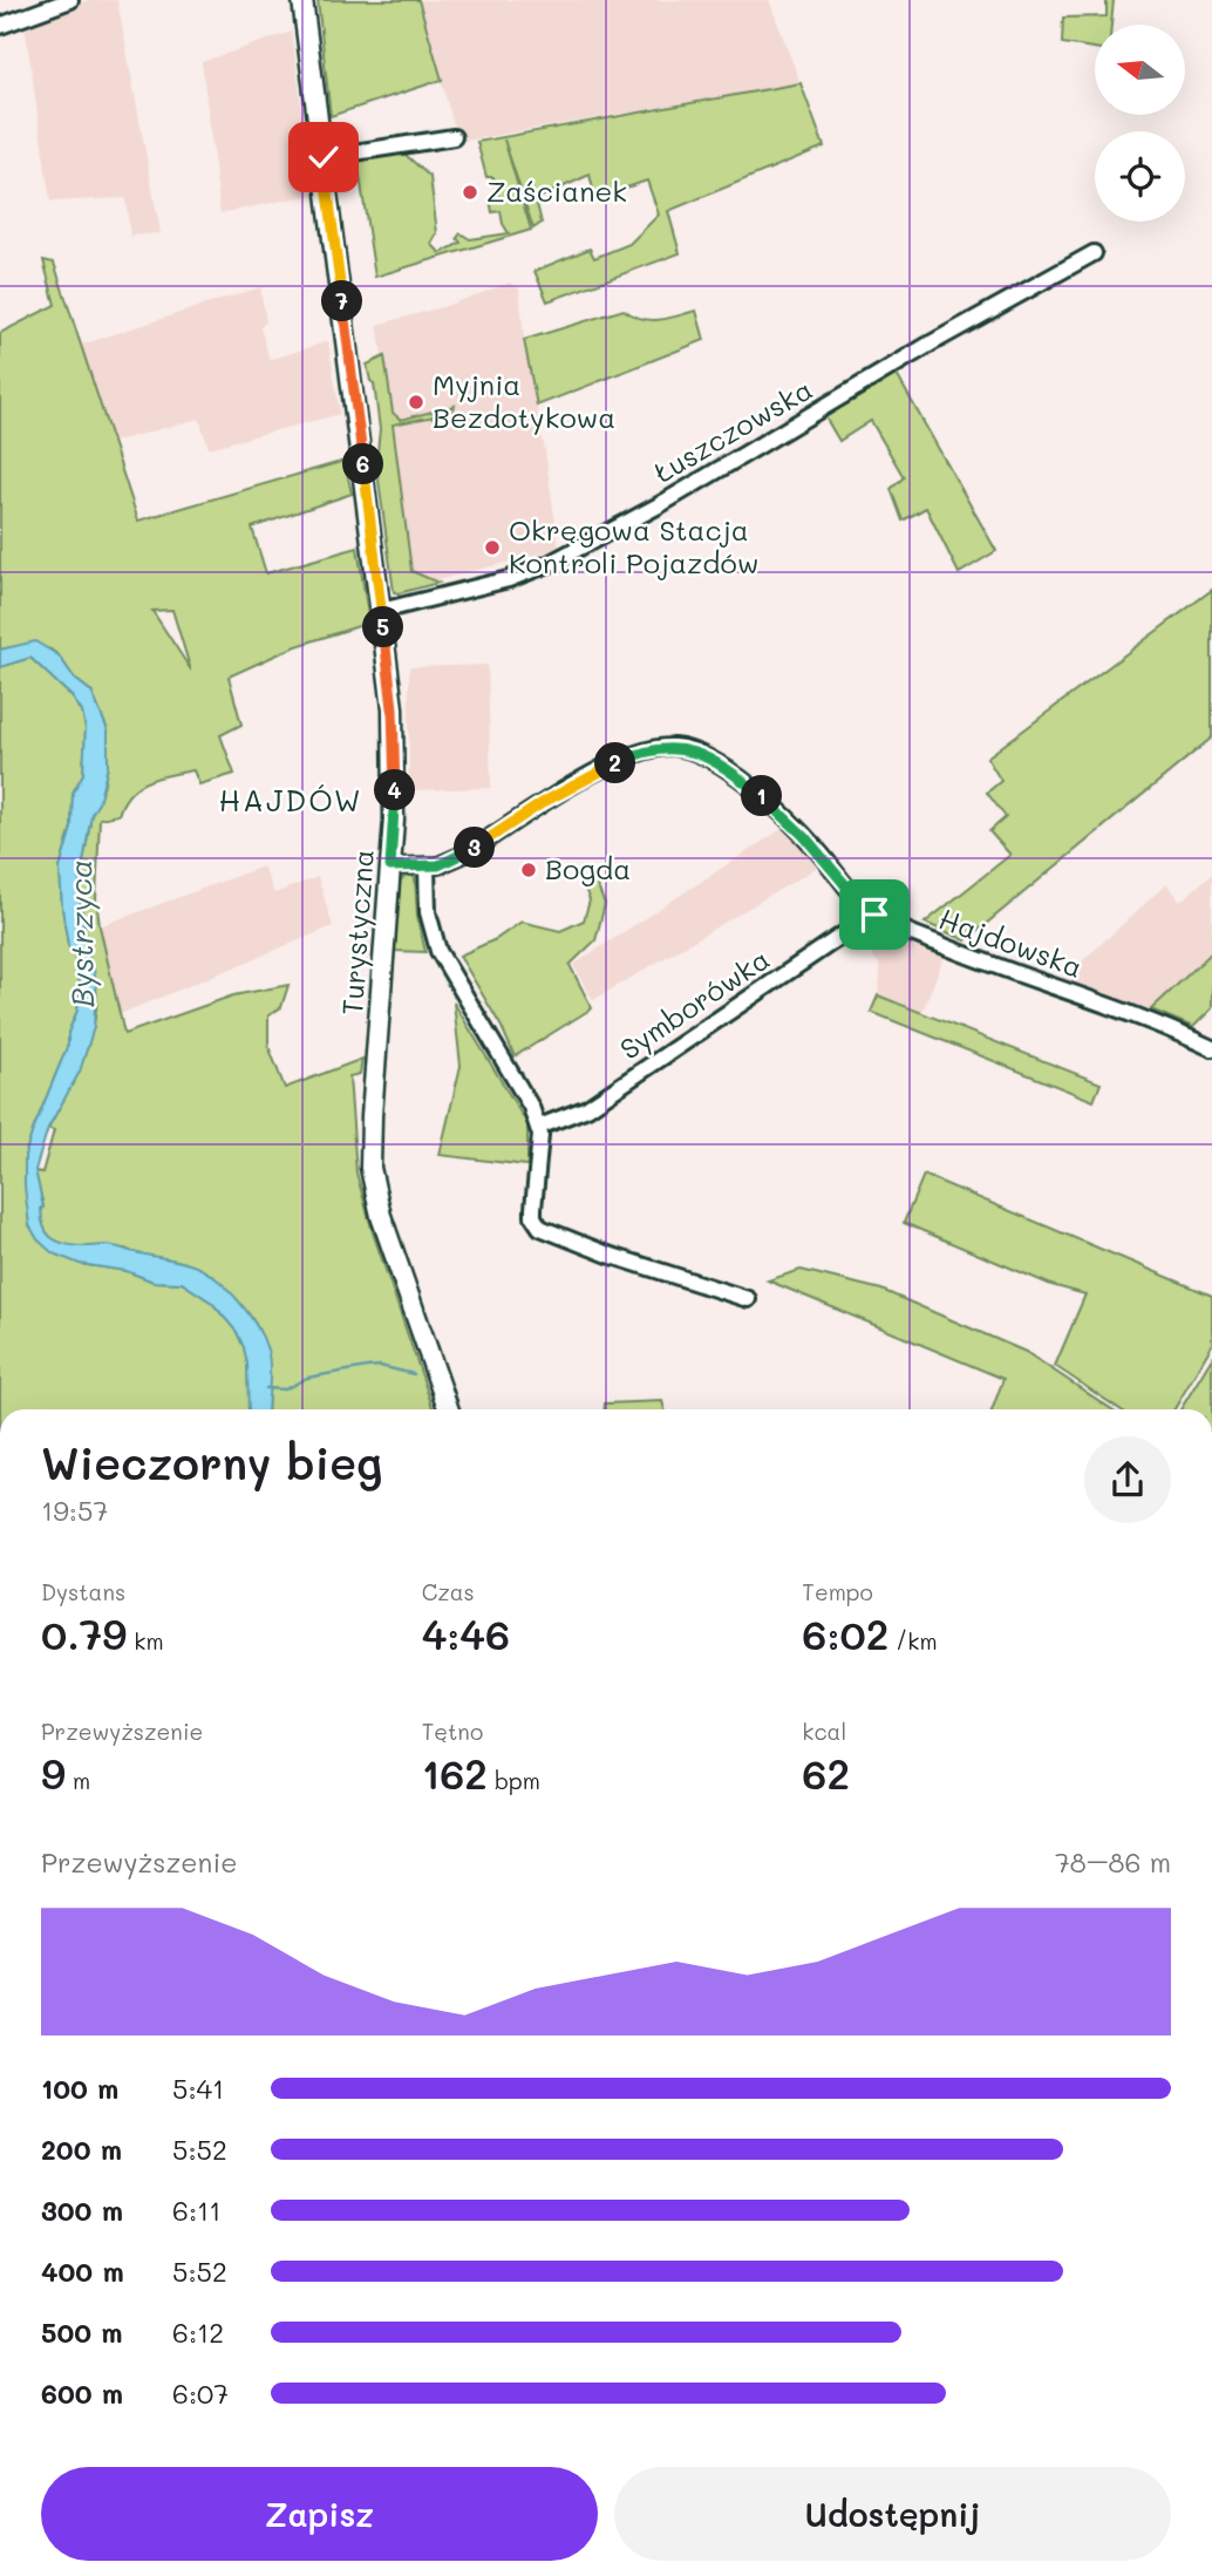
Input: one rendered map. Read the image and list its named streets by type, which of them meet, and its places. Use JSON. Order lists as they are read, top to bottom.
{
  "streets": {
    "main road": ["Turystyczna"],
    "street": ["Łuszczowska", "Hajdowska", "Symborówka"]
  },
  "crossings": [
    ["Łuszczowska", "Turystyczna"],
    ["Turystyczna", "Hajdowska"],
    ["Hajdowska", "Symborówka"]
  ],
  "districts": ["HAJDÓW"],
  "water": ["Bystrzyca"],
  "places": [
    "Zaścianek",
    "Myjnia Bezdotykowa",
    "Okręgowa Stacja Kontroli Pojazdów",
    "Bogda"
  ],
  "north": "left",
  "page": {
    "pins": [
      "7",
      "6",
      "5",
      "2",
      "4",
      "1",
      "3"
    ],
    "heading": ["Wieczorny bieg", "19:57"],
    "stats": [
      ["Dystans", "0.79 km"],
      ["Czas", "4:46"],
      ["Tempo", "6:02 /km"],
      ["Przewyższenie", "9 m"],
      ["Tętno", "162 bpm"],
      ["kcal", "62"]
    ],
    "chart": ["Przewyższenie", "78–86 m"],
    "list": [
      {
        "name": "100 m",
        "note": "5:41"
      },
      {
        "name": "200 m",
        "note": "5:52"
      },
      {
        "name": "300 m",
        "note": "6:11"
      },
      {
        "name": "400 m",
        "note": "5:52"
      },
      {
        "name": "500 m",
        "note": "6:12"
      },
      {
        "name": "600 m",
        "note": "6:07"
      }
    ],
    "buttons": ["Zapisz", "Udostępnij"]
  }
}
